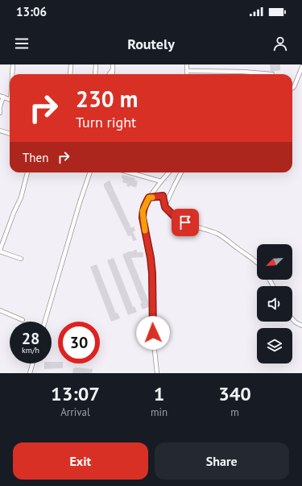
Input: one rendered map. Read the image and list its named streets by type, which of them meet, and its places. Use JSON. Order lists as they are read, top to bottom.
{
  "north": "bottom left",
  "page": {
    "status": "13:06",
    "header": "Routely",
    "turn": ["230 m", "Turn right"],
    "then": "Then",
    "speed": "28 km/h",
    "limit": "30",
    "eta": [
      "13:07",
      "Arrival",
      "1",
      "min",
      "340",
      "m"
    ],
    "buttons": ["Exit", "Share"]
  }
}
